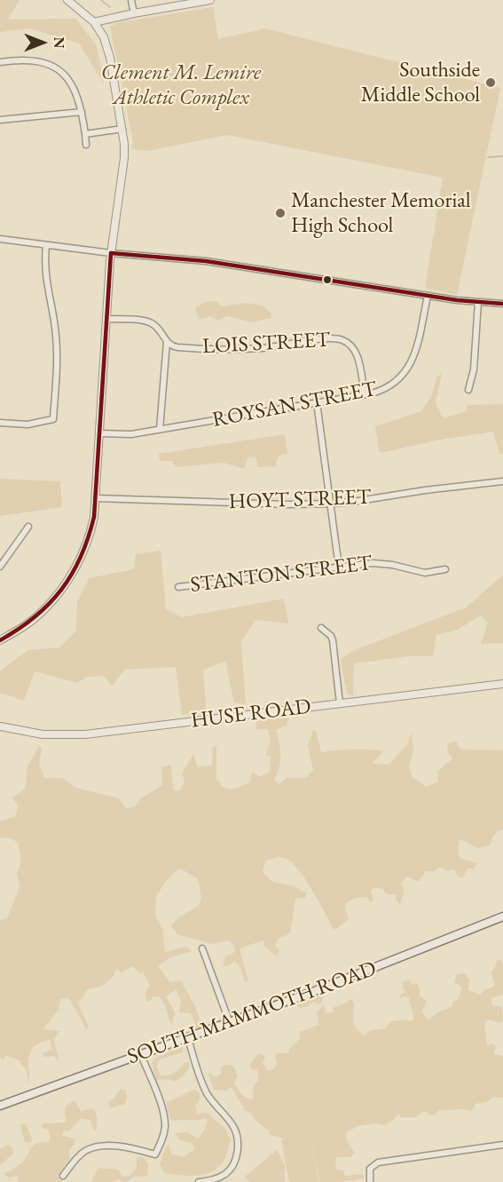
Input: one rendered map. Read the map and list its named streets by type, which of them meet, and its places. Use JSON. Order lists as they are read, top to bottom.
{
  "streets": {
    "main road": ["SOUTH MAMMOTH ROAD"],
    "street": [
      "LOIS STREET",
      "ROYSAN STREET",
      "HOYT STREET",
      "STANTON STREET",
      "HUSE ROAD"
    ]
  },
  "crossings": [
    ["LOIS STREET", "ROYSAN STREET"]
  ],
  "parks": ["Clement M. Lemire Athletic Complex"],
  "places": ["Southside Middle School", "Manchester Memorial High School"],
  "north": "right"
}
